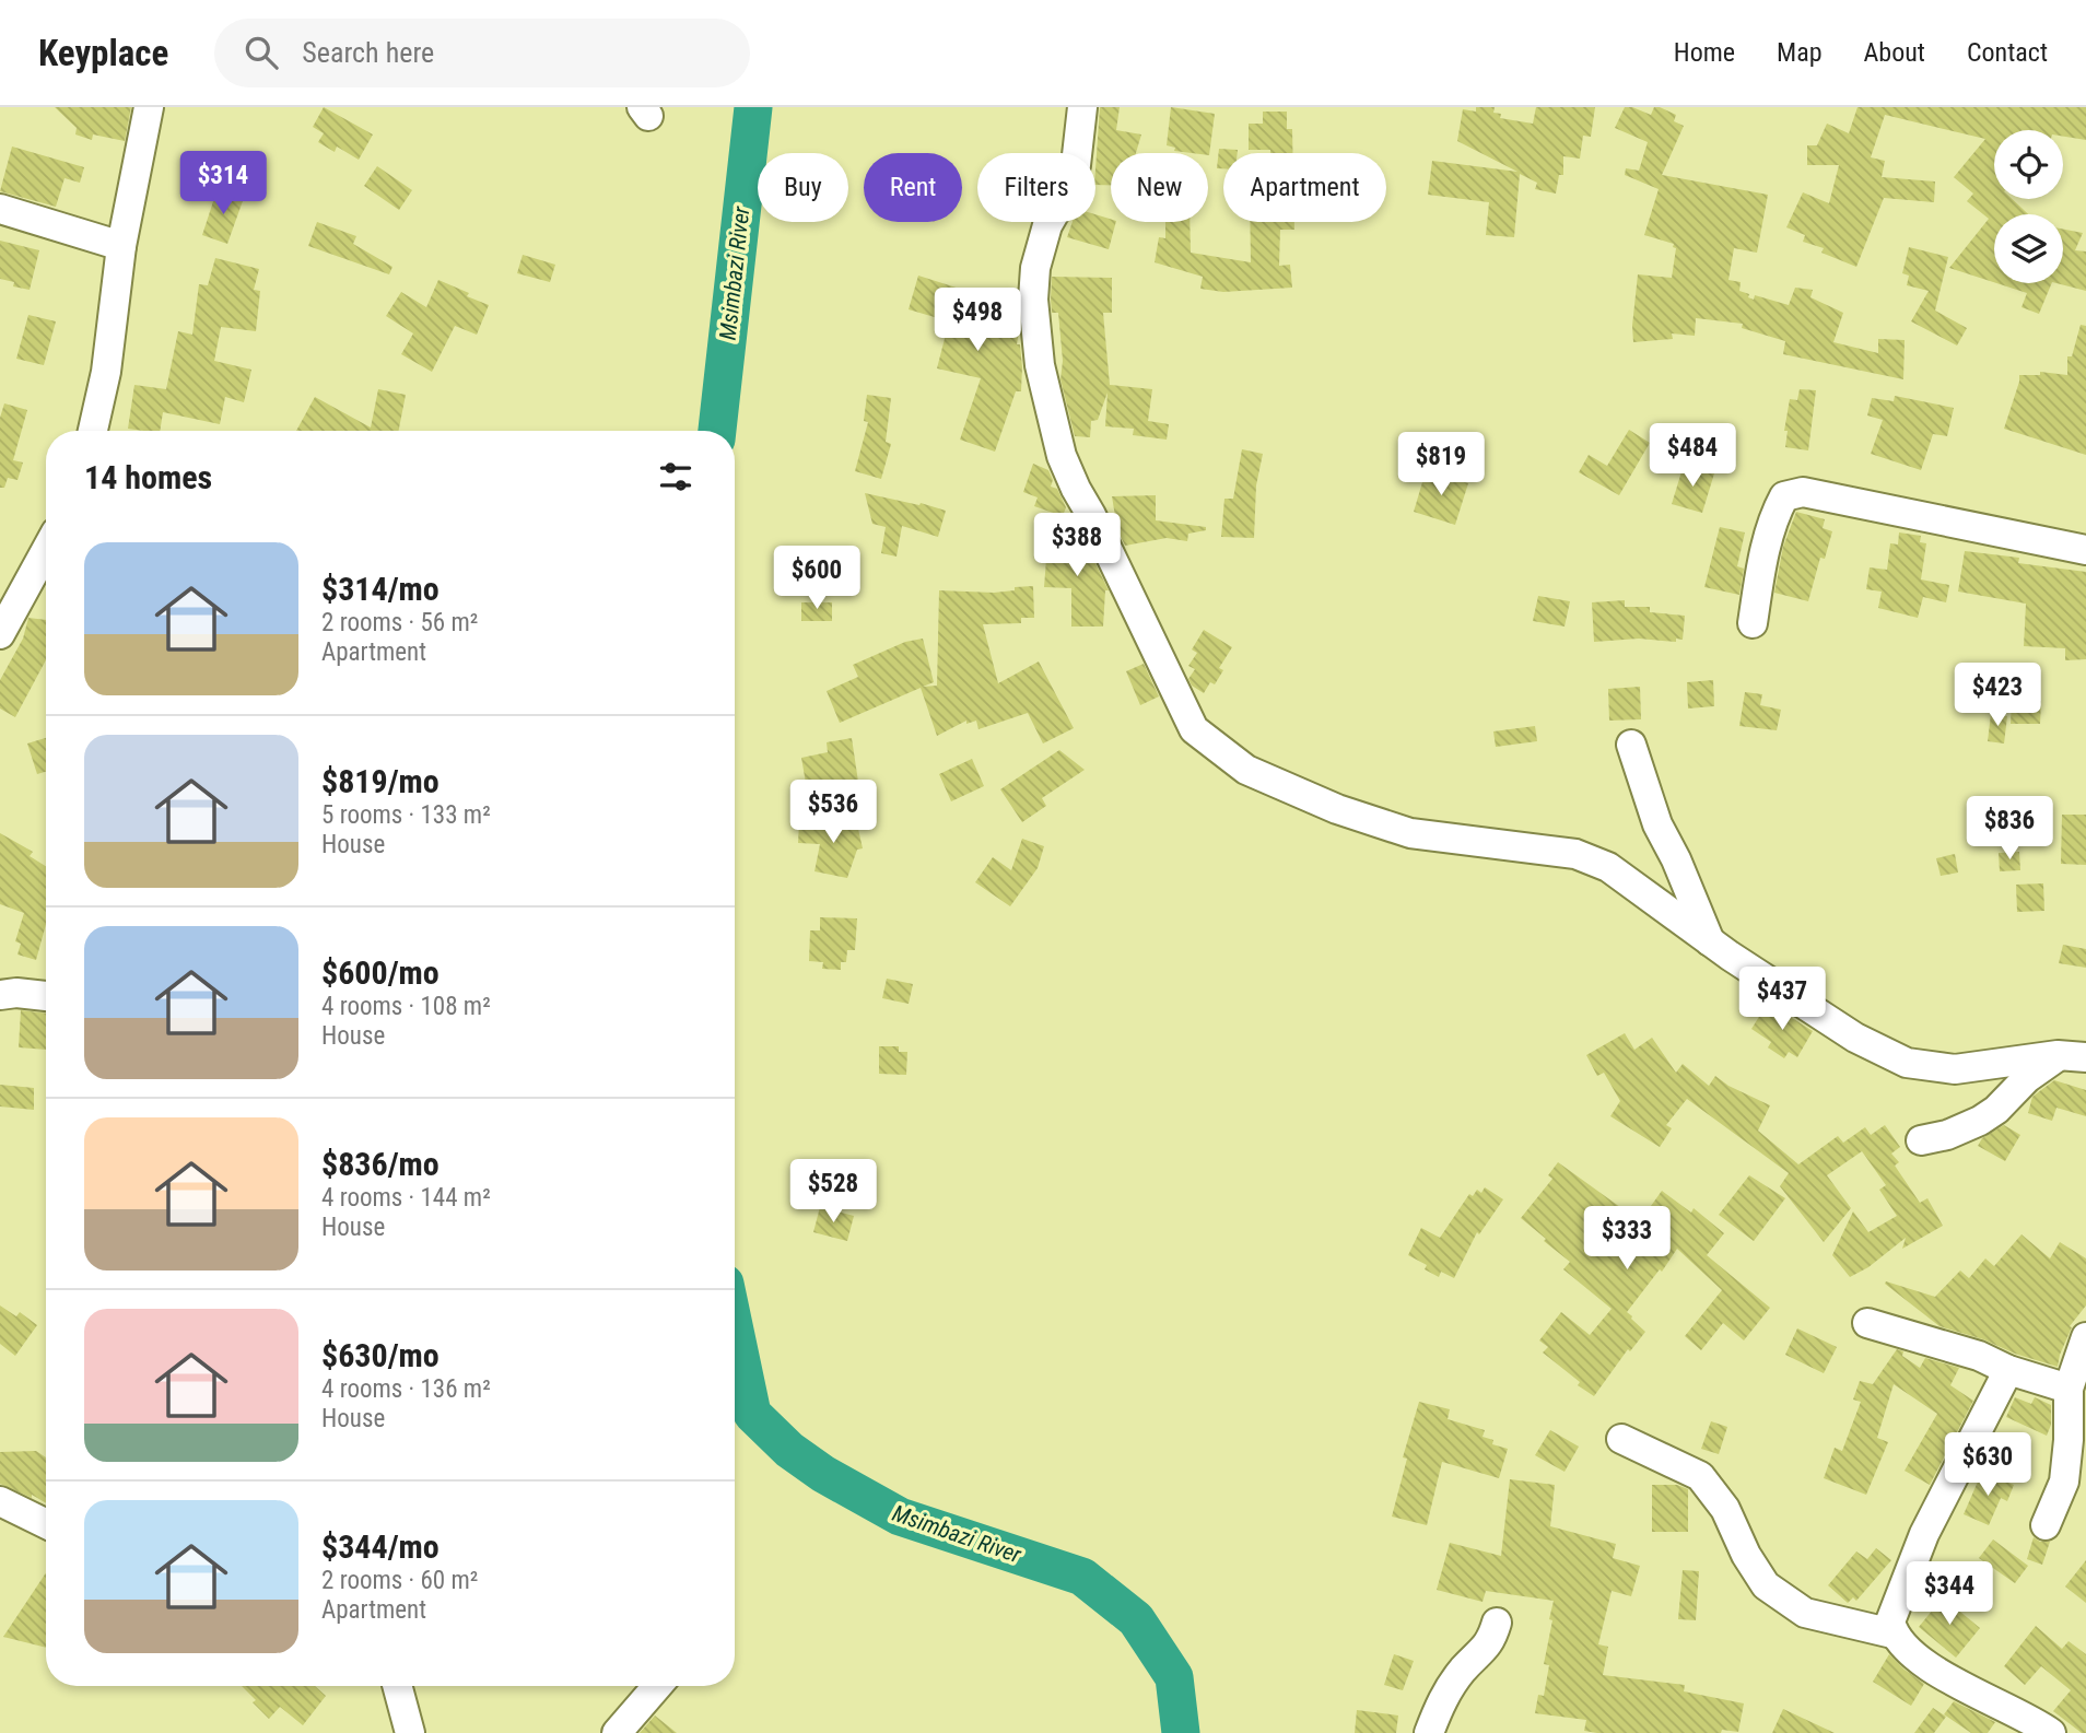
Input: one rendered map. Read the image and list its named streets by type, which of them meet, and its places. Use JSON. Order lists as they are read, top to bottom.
{
  "water": ["Msimbazi River"],
  "page": {
    "header": "Keyplace",
    "search": "Search here",
    "nav": [
      "Home",
      "Map",
      "About",
      "Contact"
    ],
    "price": [
      "$314",
      "$498",
      "$484",
      "$819",
      "$388",
      "$600",
      "$423",
      "$536",
      "$836",
      "$437",
      "$528",
      "$333",
      "$630",
      "$344"
    ],
    "chip": [
      "Buy",
      "Rent",
      "Filters",
      "New",
      "Apartment"
    ],
    "heading": "14 homes",
    "list": [
      {
        "name": "$314/mo",
        "note": "2 rooms · 56 m² · Apartment"
      },
      {
        "name": "$819/mo",
        "note": "5 rooms · 133 m² · House"
      },
      {
        "name": "$600/mo",
        "note": "4 rooms · 108 m² · House"
      },
      {
        "name": "$836/mo",
        "note": "4 rooms · 144 m² · House"
      },
      {
        "name": "$630/mo",
        "note": "4 rooms · 136 m² · House"
      },
      {
        "name": "$344/mo",
        "note": "2 rooms · 60 m² · Apartment"
      }
    ]
  }
}
